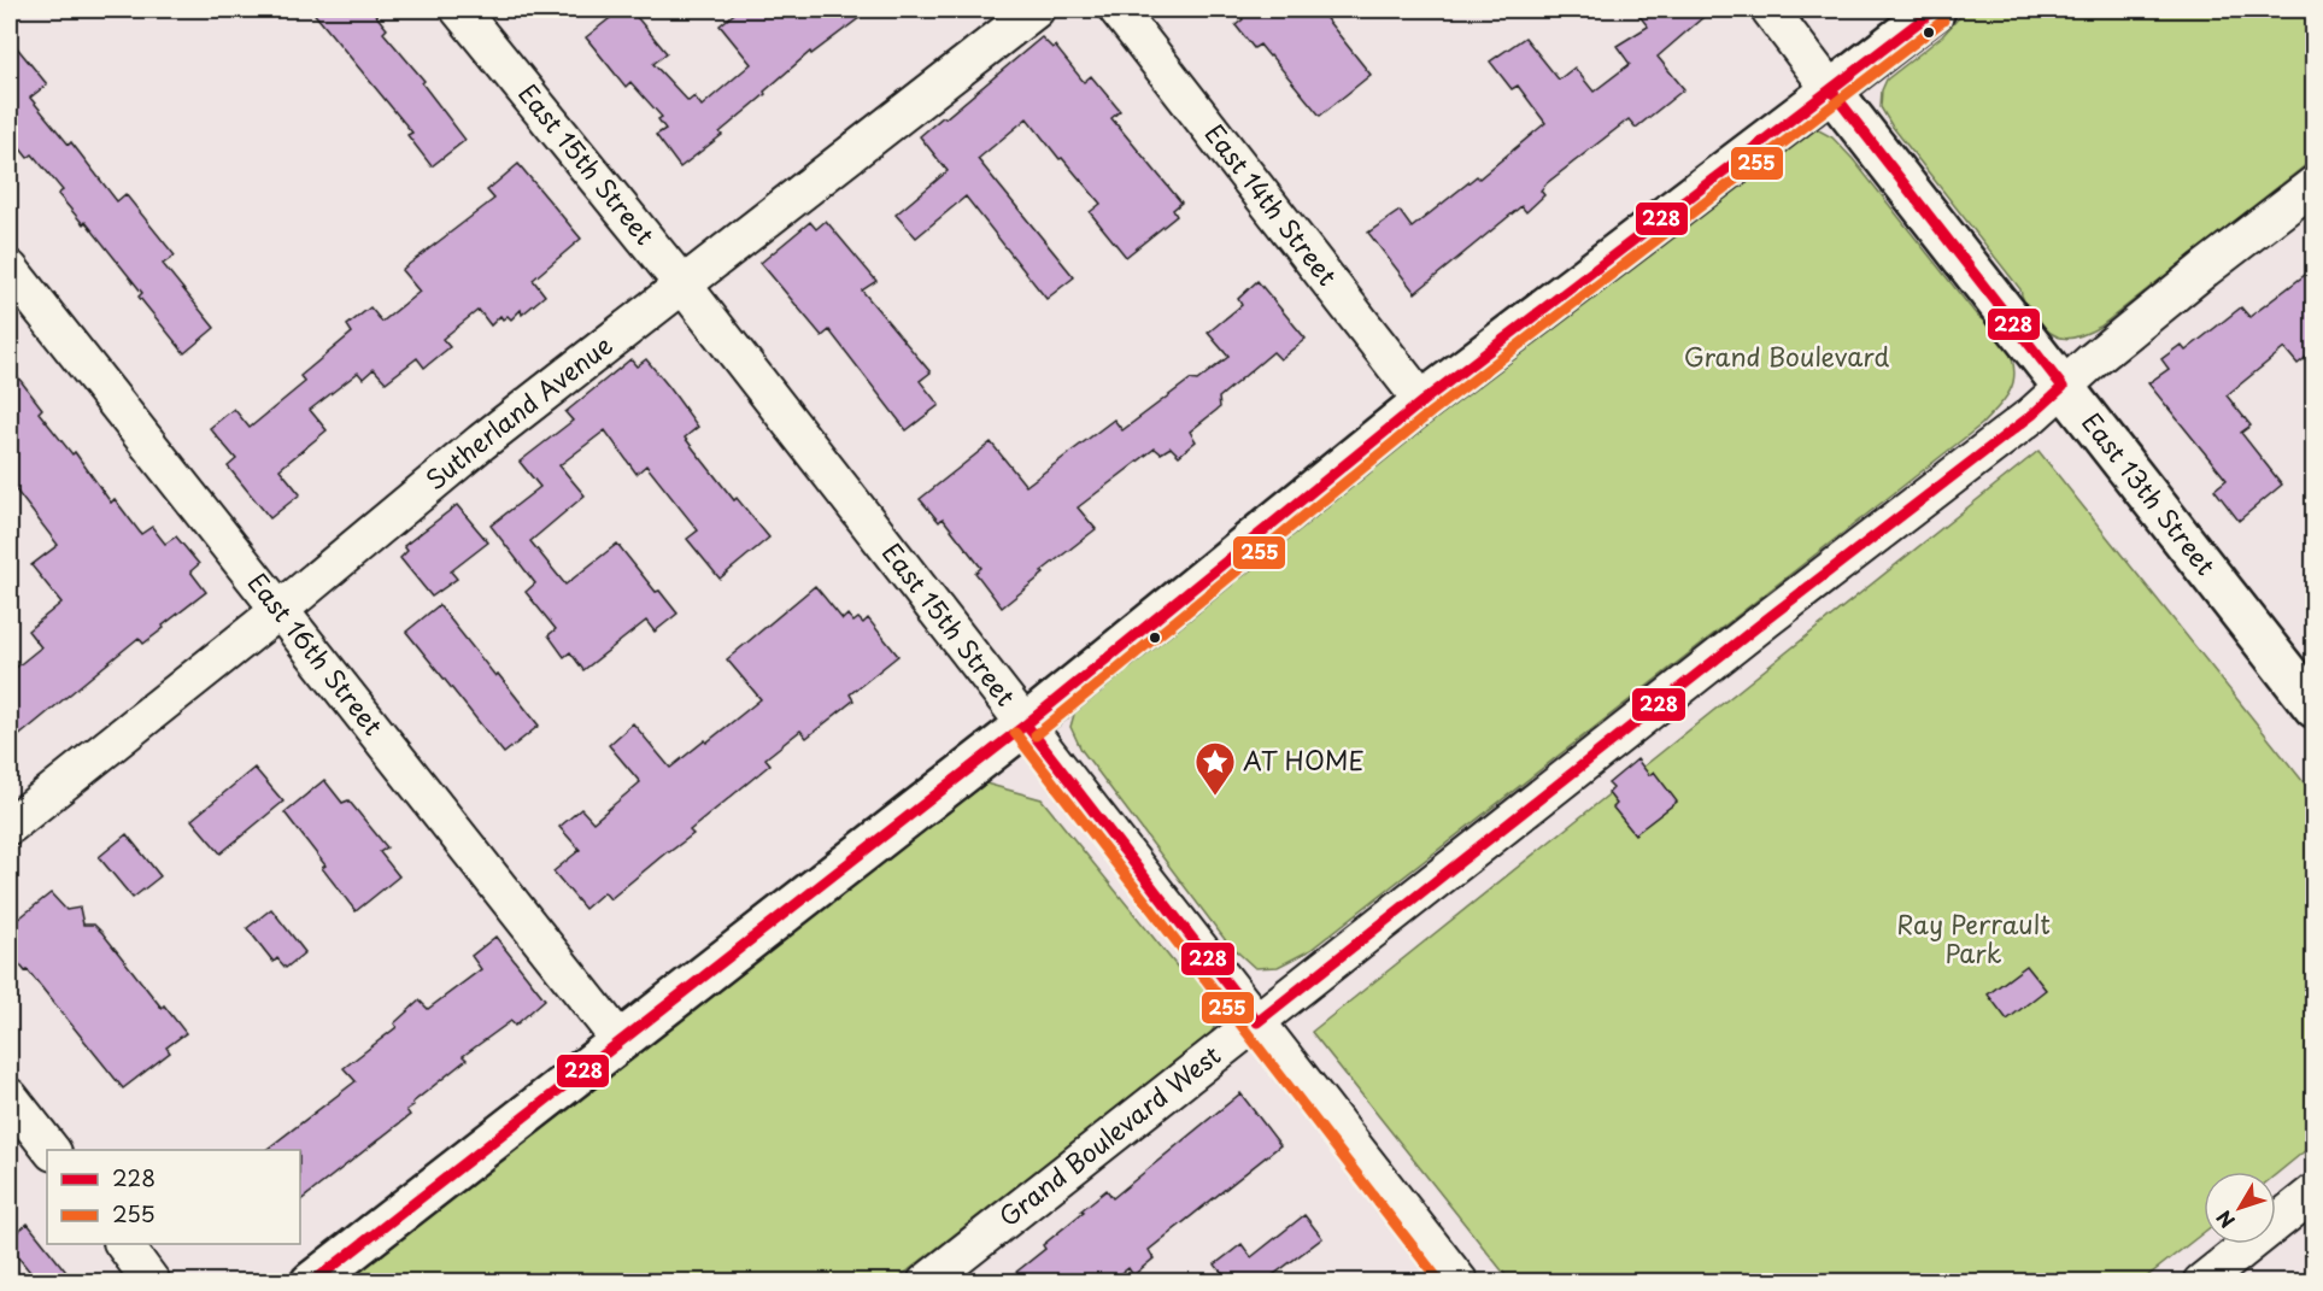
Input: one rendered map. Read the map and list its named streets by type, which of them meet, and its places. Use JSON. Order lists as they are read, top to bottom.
{
  "streets": {
    "main road": ["East 13th Street"],
    "street": [
      "East 15th Street",
      "East 14th Street",
      "Sutherland Avenue",
      "East 16th Street",
      "Grand Boulevard West"
    ]
  },
  "crossings": [
    ["East 15th Street", "Sutherland Avenue"],
    ["East 15th Street", "Grand Boulevard West"],
    ["Sutherland Avenue", "East 16th Street"],
    ["East 13th Street", "Grand Boulevard West"]
  ],
  "parks": ["Grand Boulevard", "Ray Perrault Park"],
  "places": {
    "place": ["AT HOME"]
  },
  "lines": ["transit line 228", "transit line 255"],
  "legend": ["228", "255"],
  "north": "bottom left"
}
